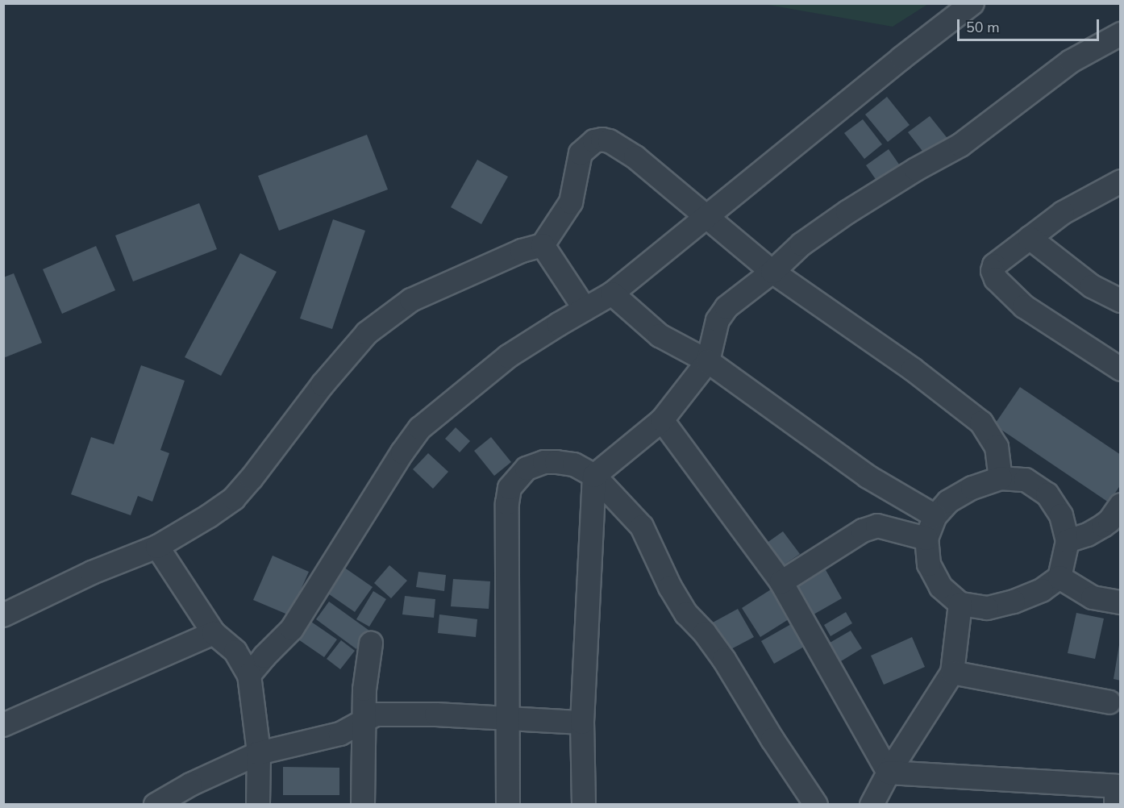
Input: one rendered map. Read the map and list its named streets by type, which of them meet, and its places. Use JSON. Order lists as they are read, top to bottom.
{
  "scale_bar": "50 m"
}
